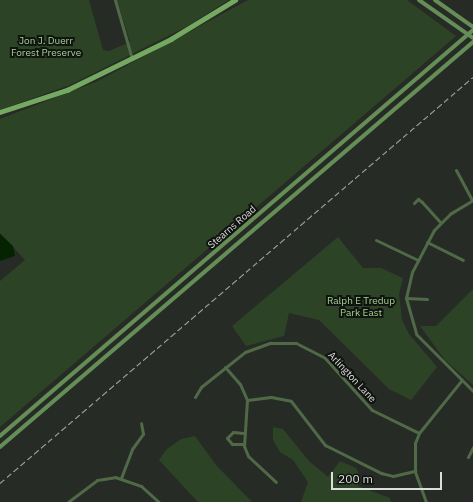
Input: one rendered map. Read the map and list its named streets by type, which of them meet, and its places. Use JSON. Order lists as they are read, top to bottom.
{
  "streets": {
    "main road": ["Stearns Road"],
    "street": ["Arlington Lane"]
  },
  "parks": ["Jon J. Duerr Forest Preserve", "Ralph E Tredup Park East"],
  "scale_bar": "200 m"
}
